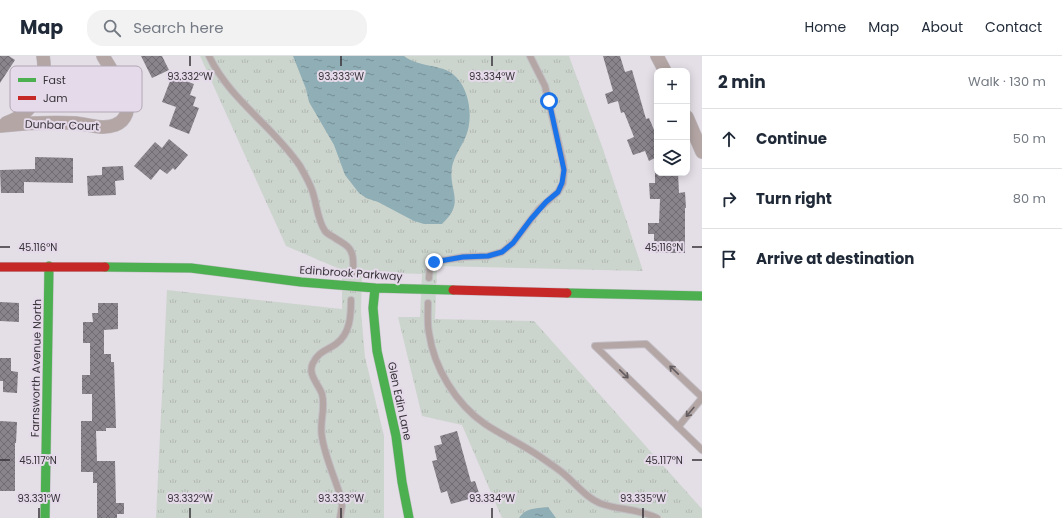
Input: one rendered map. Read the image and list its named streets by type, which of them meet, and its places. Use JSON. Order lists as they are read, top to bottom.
{
  "streets": {
    "street": [
      "Dunbar Court",
      "Edinbrook Parkway",
      "Farnsworth Avenue North",
      "Glen Edin Lane"
    ]
  },
  "crossings": [
    ["Edinbrook Parkway", "Farnsworth Avenue North"],
    ["Edinbrook Parkway", "Glen Edin Lane"]
  ],
  "legend": ["Fast", "Jam"],
  "page": {
    "header": "Map",
    "search": "Search here",
    "nav": [
      "Home",
      "Map",
      "About",
      "Contact"
    ],
    "heading": ["2 min", "Walk · 130 m"],
    "map_buttons": ["+", "−"],
    "list": [
      ["Continue", "50 m"],
      ["Turn right", "80 m"],
      "Arrive at destination"
    ]
  },
  "coordinates": [
    "93.332°W",
    "93.333°W",
    "93.334°W",
    "45.116°N",
    "45.117°N",
    "93.331°W",
    "93.335°W"
  ]
}
